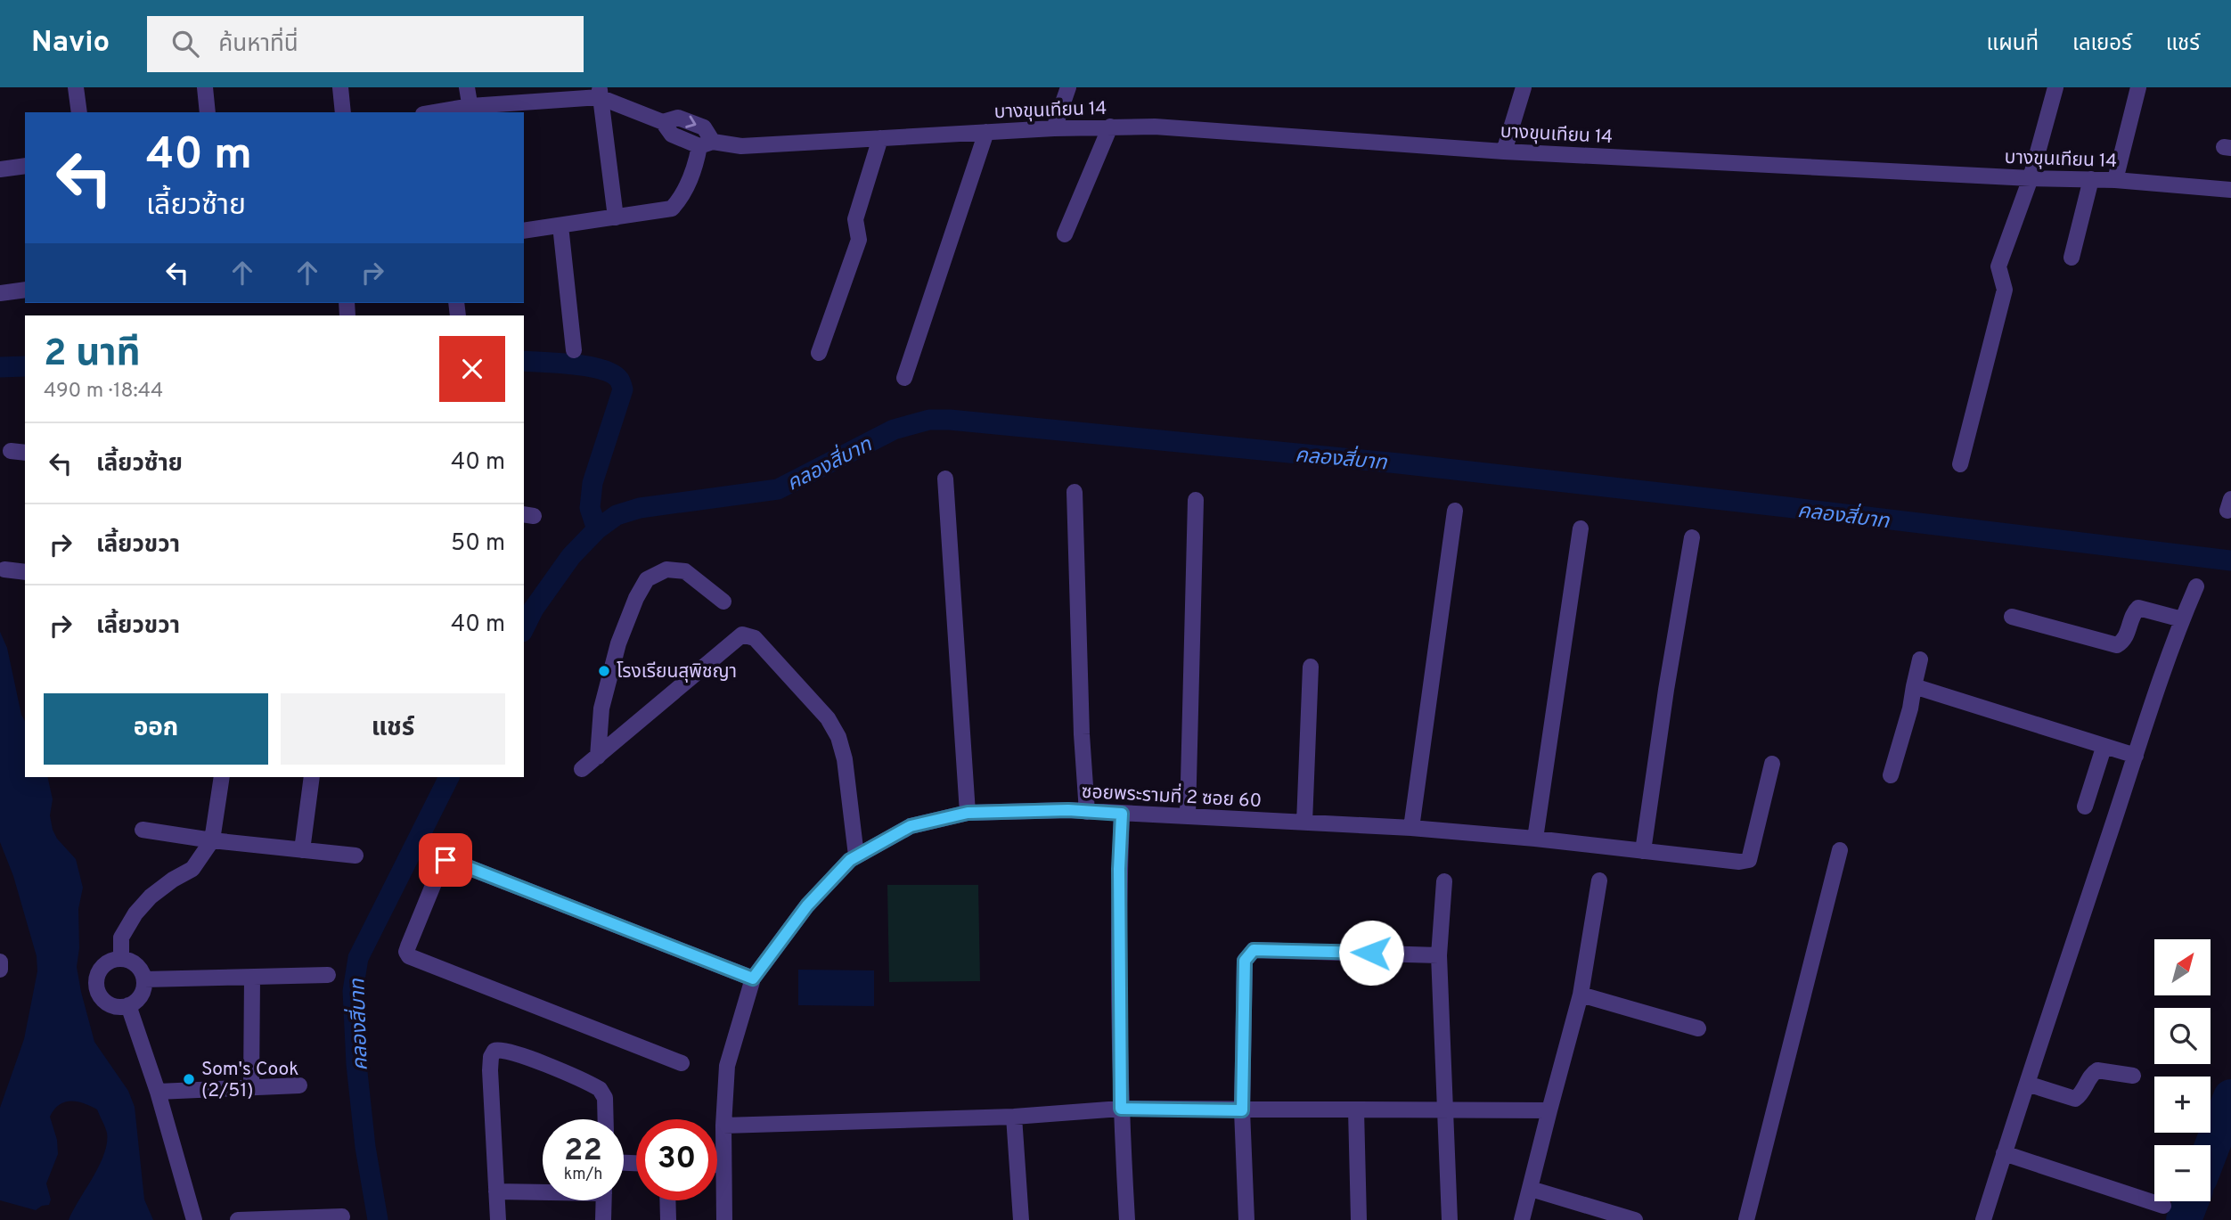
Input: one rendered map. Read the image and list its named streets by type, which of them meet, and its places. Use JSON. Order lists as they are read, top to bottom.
{
  "streets": {
    "street": ["บางขุนเทียน 14", "ซอยพระรามที่ 2 ซอย 60"]
  },
  "water": ["คลองสี่บาท"],
  "places": ["โรงเรียนสุพิชญา", "Som's Cook (2/51)"],
  "north": "top right",
  "page": {
    "header": "Navio",
    "search": "ค้นหาที่นี่",
    "nav": ["แผนที่", "เลเยอร์", "แชร์"],
    "turn": ["40 m", "เลี้ยวซ้าย"],
    "heading": ["2 นาที", "490 m · 18:44"],
    "list": [
      {
        "name": "เลี้ยวซ้าย",
        "value": "40 m"
      },
      {
        "name": "เลี้ยวขวา",
        "value": "50 m"
      },
      {
        "name": "เลี้ยวขวา",
        "value": "40 m"
      }
    ],
    "buttons": ["ออก", "แชร์"],
    "map_buttons": ["+", "−"],
    "speed": "22 km/h",
    "limit": "30"
  }
}
